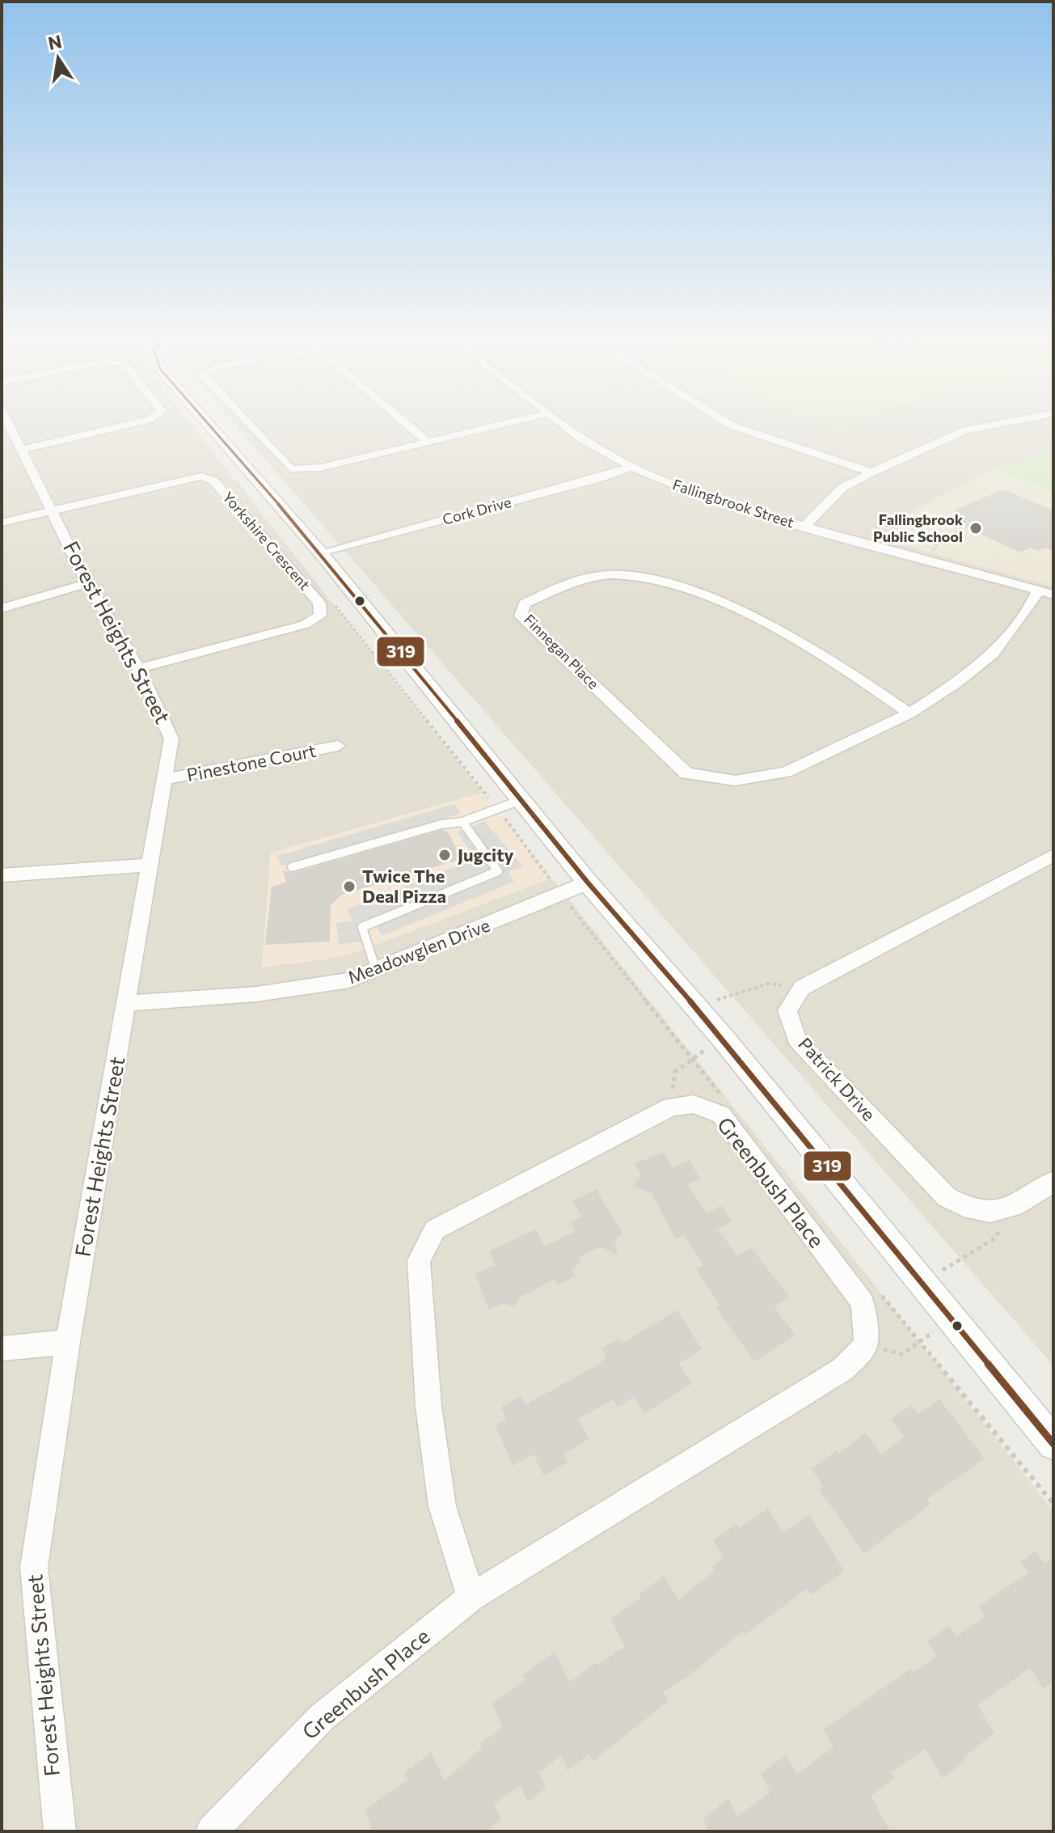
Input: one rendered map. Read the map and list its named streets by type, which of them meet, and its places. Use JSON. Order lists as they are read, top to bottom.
{
  "streets": {
    "street": [
      "Fallingbrook Street",
      "Cork Drive",
      "Yorkshire Crescent",
      "Forest Heights Street",
      "Finnegan Place",
      "Pinestone Court",
      "Meadowglen Drive",
      "Patrick Drive",
      "Greenbush Place"
    ]
  },
  "crossings": [
    ["Fallingbrook Street", "Cork Drive"],
    ["Fallingbrook Street", "Finnegan Place"],
    ["Yorkshire Crescent", "Forest Heights Street"],
    ["Forest Heights Street", "Pinestone Court"],
    ["Forest Heights Street", "Meadowglen Drive"]
  ],
  "places": ["Fallingbrook Public School", "Jugcity", "Twice The Deal Pizza"],
  "lines": ["transit line 319"],
  "north": "top"
}
